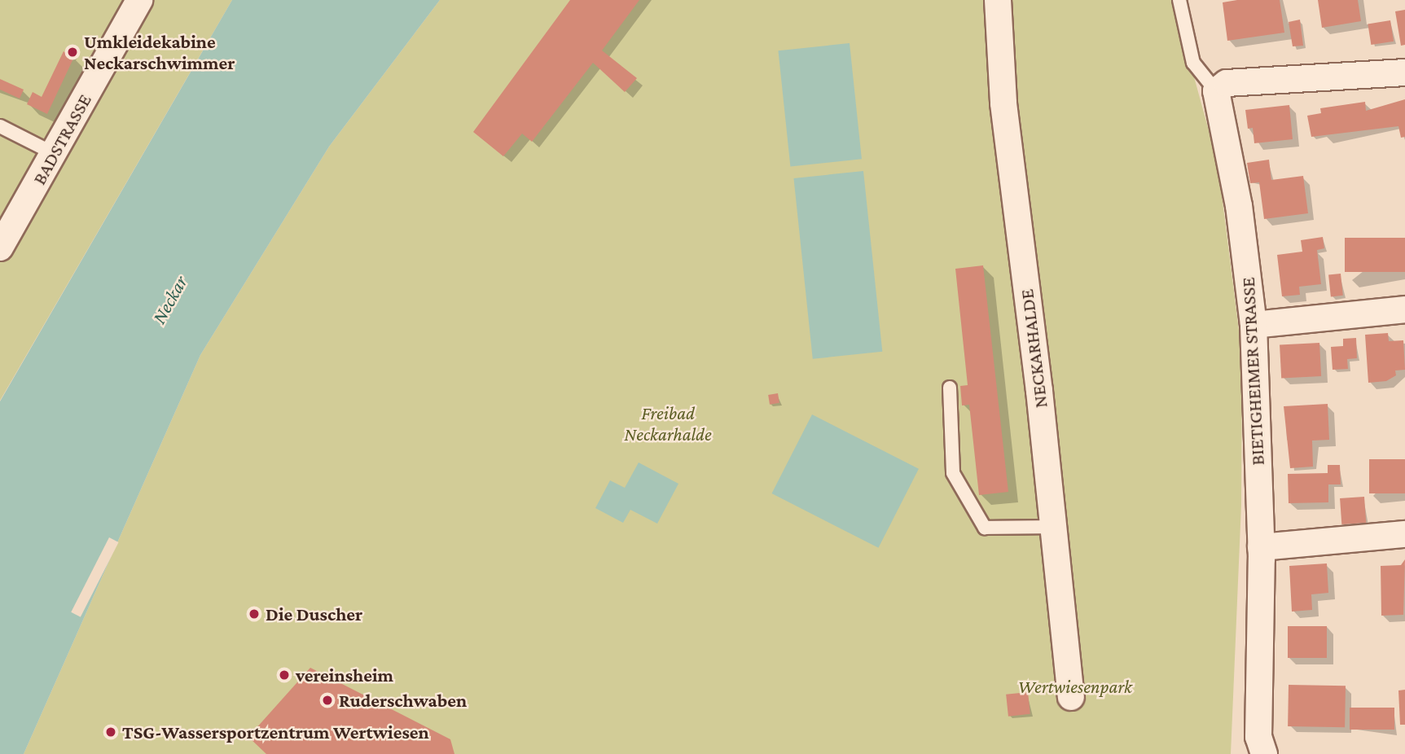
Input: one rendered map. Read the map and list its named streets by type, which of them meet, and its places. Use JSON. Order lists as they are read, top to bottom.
{
  "streets": {
    "street": ["BADSTRASSE", "NECKARHALDE", "BIETIGHEIMER STRASSE"]
  },
  "water": ["Neckar"],
  "parks": ["Freibad Neckarhalde", "Wertwiesenpark"],
  "places": [
    "Umkleidekabine Neckarschwimmer",
    "Die Duscher",
    "vereinsheim",
    "Ruderschwaben",
    "TSG-Wassersportzentrum Wertwiesen"
  ]
}
